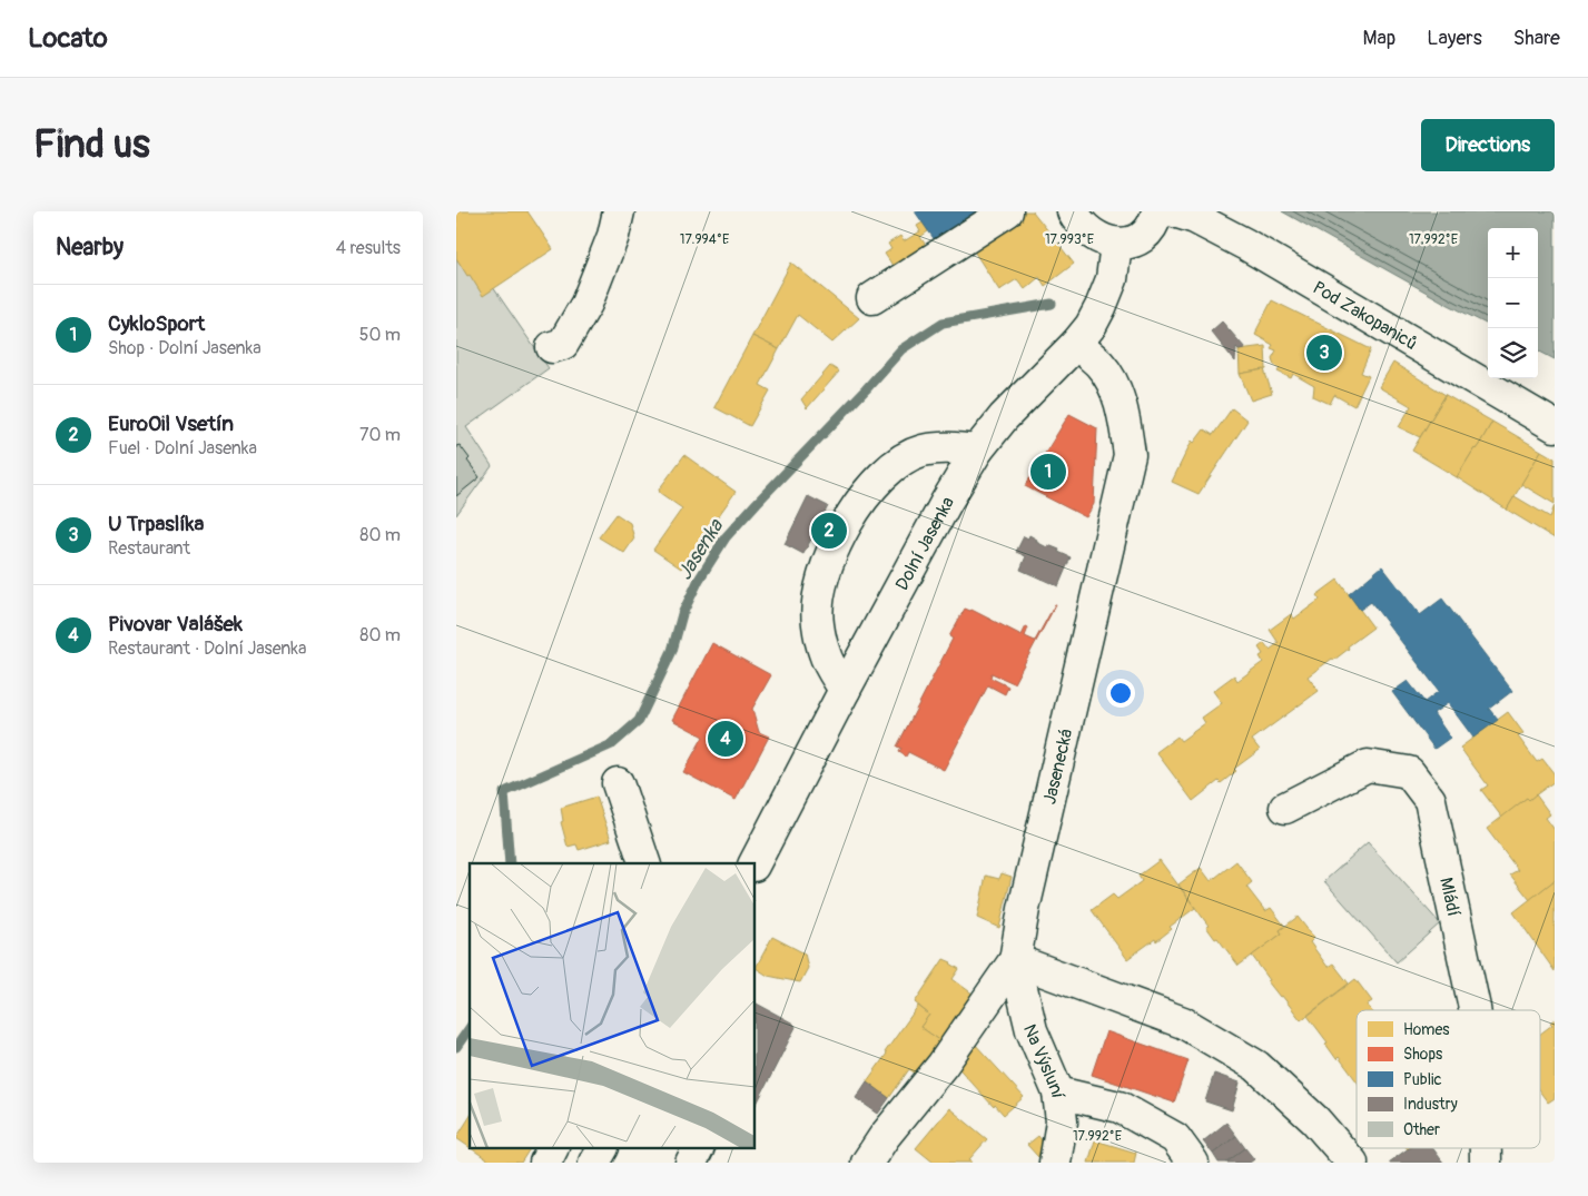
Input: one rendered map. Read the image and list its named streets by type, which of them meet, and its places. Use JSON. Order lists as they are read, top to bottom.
{
  "streets": {
    "street": [
      "Pod Zakopaniců",
      "Dolní Jasenka",
      "Jasenecká",
      "Mládí",
      "Na Výsluní"
    ]
  },
  "crossings": [
    ["Dolní Jasenka", "Jasenecká"],
    ["Jasenecká", "Na Výsluní"]
  ],
  "water": ["Jasenka"],
  "legend": [
    "Homes",
    "Shops",
    "Public",
    "Industry",
    "Other"
  ],
  "page": {
    "header": "Locato",
    "nav": ["Map", "Layers", "Share"],
    "buttons": "Directions",
    "title": "Find us",
    "heading": ["Nearby", "4 results"],
    "map_buttons": ["+", "−"],
    "list": [
      {
        "mark": "1",
        "name": "CykloSport",
        "note": "Shop · Dolní Jasenka",
        "value": "50 m"
      },
      {
        "mark": "2",
        "name": "EuroOil Vsetín",
        "note": "Fuel · Dolní Jasenka",
        "value": "70 m"
      },
      {
        "mark": "3",
        "name": "U Trpaslíka",
        "note": "Restaurant",
        "value": "80 m"
      },
      {
        "mark": "4",
        "name": "Pivovar Valášek",
        "note": "Restaurant · Dolní Jasenka",
        "value": "80 m"
      }
    ],
    "pins": [
      "3",
      "1",
      "2",
      "4"
    ]
  },
  "coordinates": ["17.993°E", "17.994°E", "17.992°E"]
}
